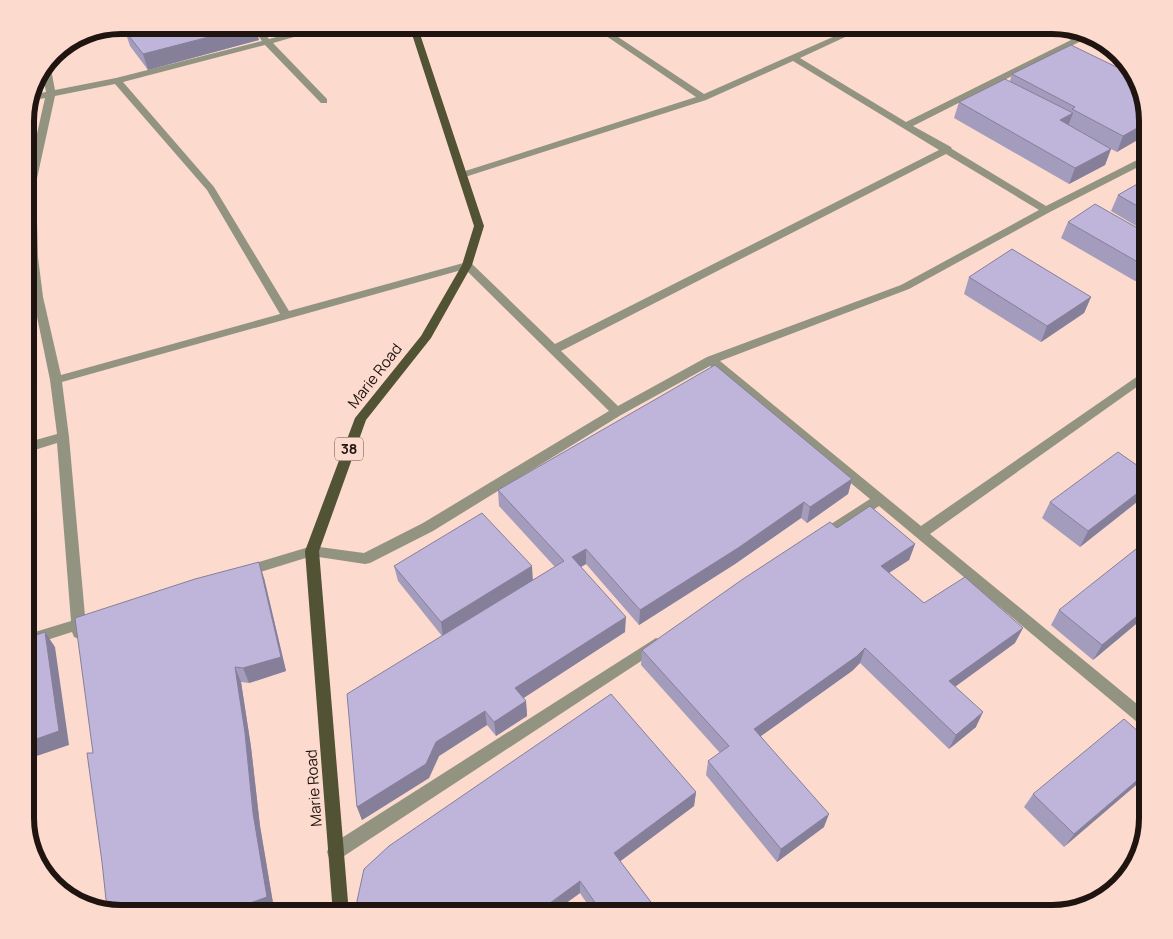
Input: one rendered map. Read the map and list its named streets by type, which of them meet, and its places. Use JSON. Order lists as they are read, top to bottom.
{
  "streets": {
    "main road": ["Marie Road", "38"]
  }
}
